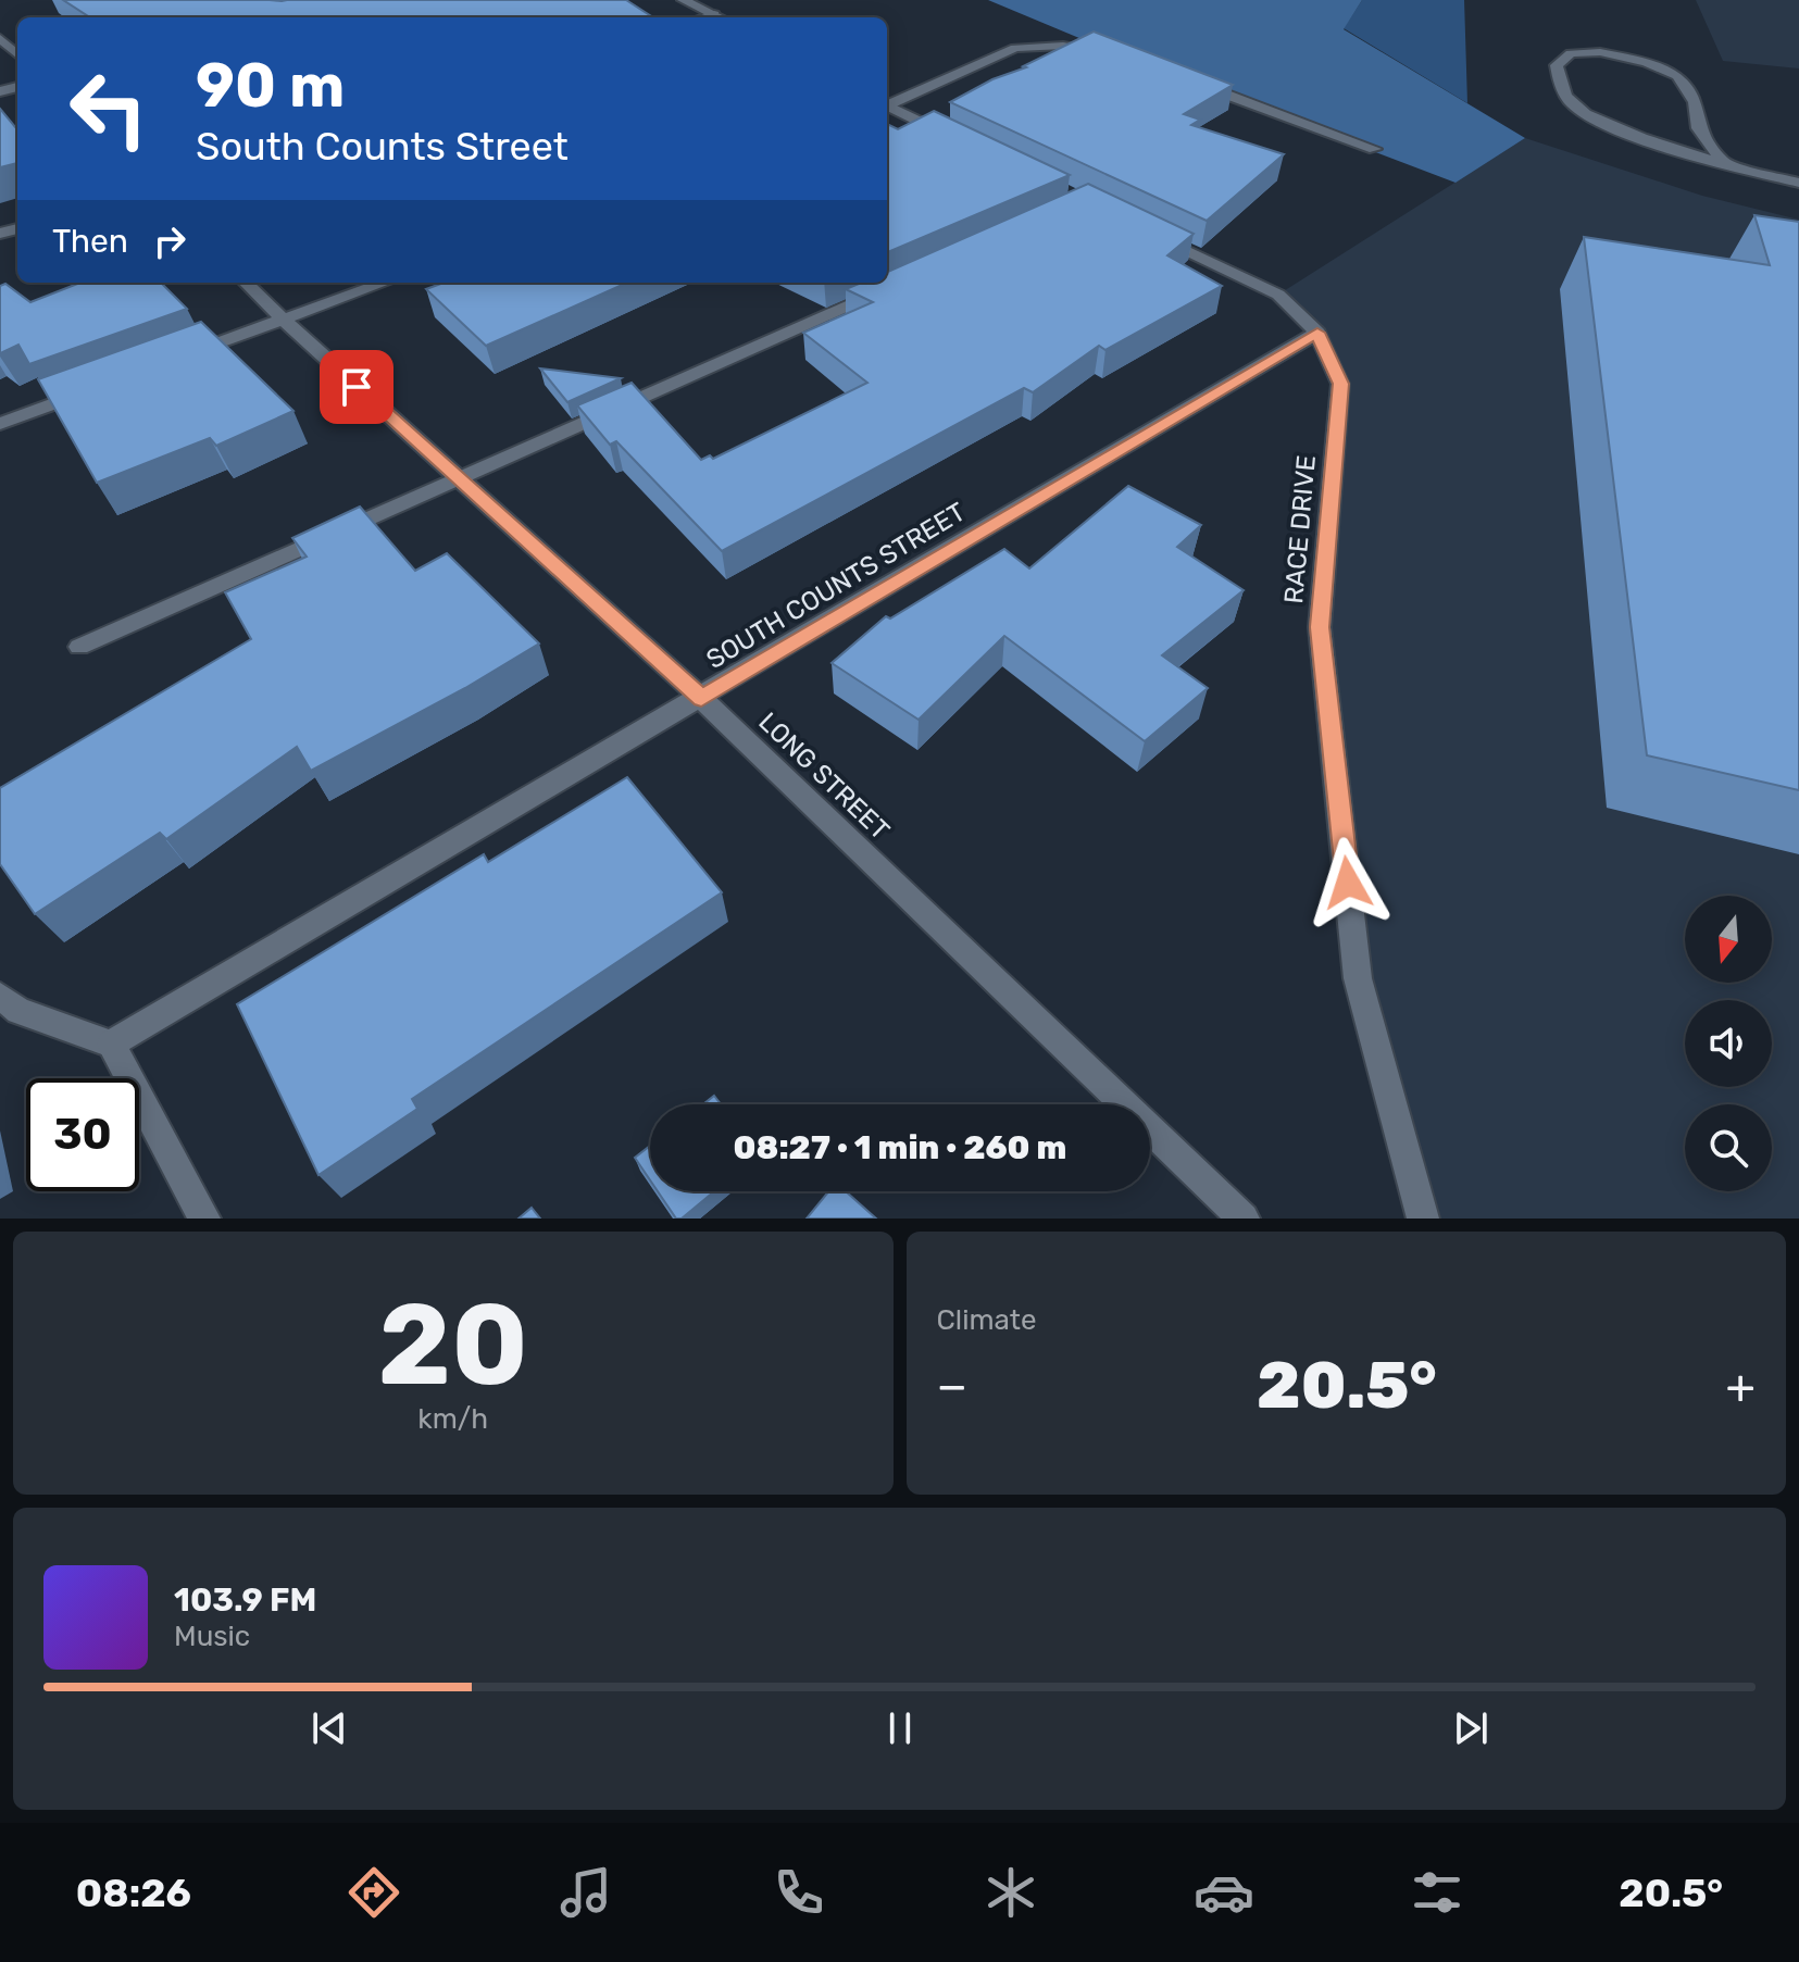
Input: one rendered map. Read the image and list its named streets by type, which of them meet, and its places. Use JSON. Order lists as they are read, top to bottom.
{
  "streets": {
    "street": ["RACE DRIVE", "SOUTH COUNTS STREET", "LONG STREET"]
  },
  "crossings": [
    ["RACE DRIVE", "SOUTH COUNTS STREET"],
    ["SOUTH COUNTS STREET", "LONG STREET"]
  ],
  "north": "bottom",
  "page": {
    "turn": ["90 m", "South Counts Street"],
    "then": "Then",
    "limit": "30",
    "trip": "08:27 · 1 min · 260 m",
    "tile": [
      ["20", "km/h"],
      "Climate"
    ],
    "heat": ["−", "20.5°", "+"],
    "song": ["103.9 FM", "Music"],
    "tabs": ["08:26", "20.5°"]
  }
}
